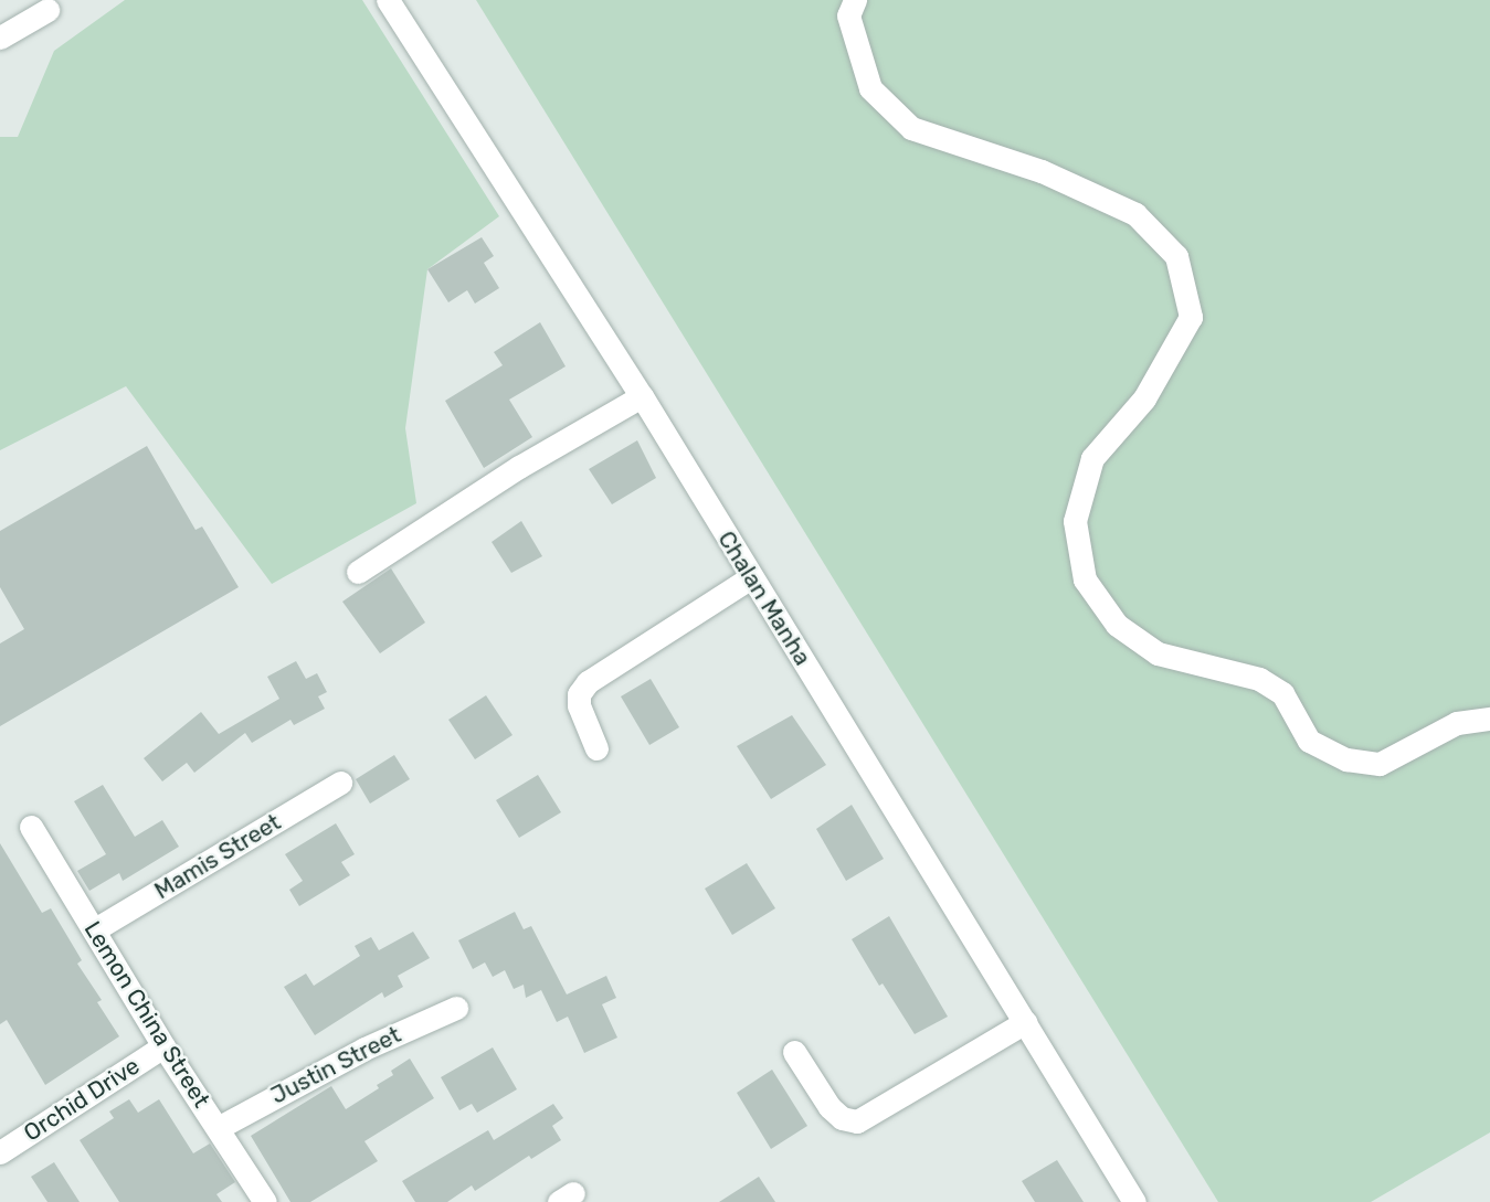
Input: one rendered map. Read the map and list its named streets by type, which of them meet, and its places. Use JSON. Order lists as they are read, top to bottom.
{
  "streets": {
    "street": [
      "Chalan Manha",
      "Mamis Street",
      "Lemon China Street",
      "Justin Street",
      "Orchid Drive"
    ]
  },
  "crossings": [
    ["Mamis Street", "Lemon China Street"],
    ["Lemon China Street", "Justin Street"],
    ["Lemon China Street", "Orchid Drive"]
  ]
}
